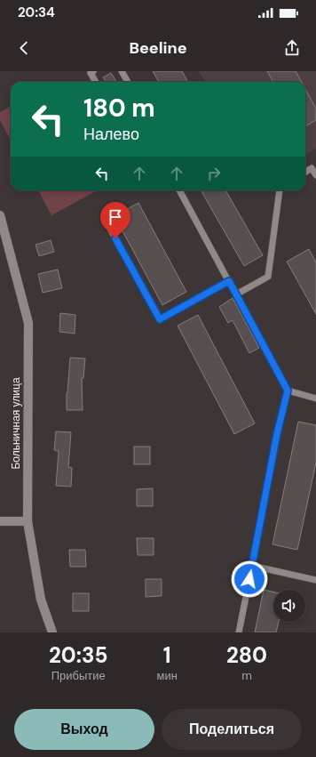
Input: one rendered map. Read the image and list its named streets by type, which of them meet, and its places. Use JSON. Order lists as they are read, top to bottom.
{
  "streets": {
    "street": ["Больничная улица"]
  },
  "page": {
    "status": "20:34",
    "header": "Beeline",
    "turn": ["180 m", "Налево"],
    "eta": [
      "20:35",
      "Прибытие",
      "1",
      "мин",
      "280",
      "m"
    ],
    "buttons": ["Выход", "Поделиться"]
  }
}
